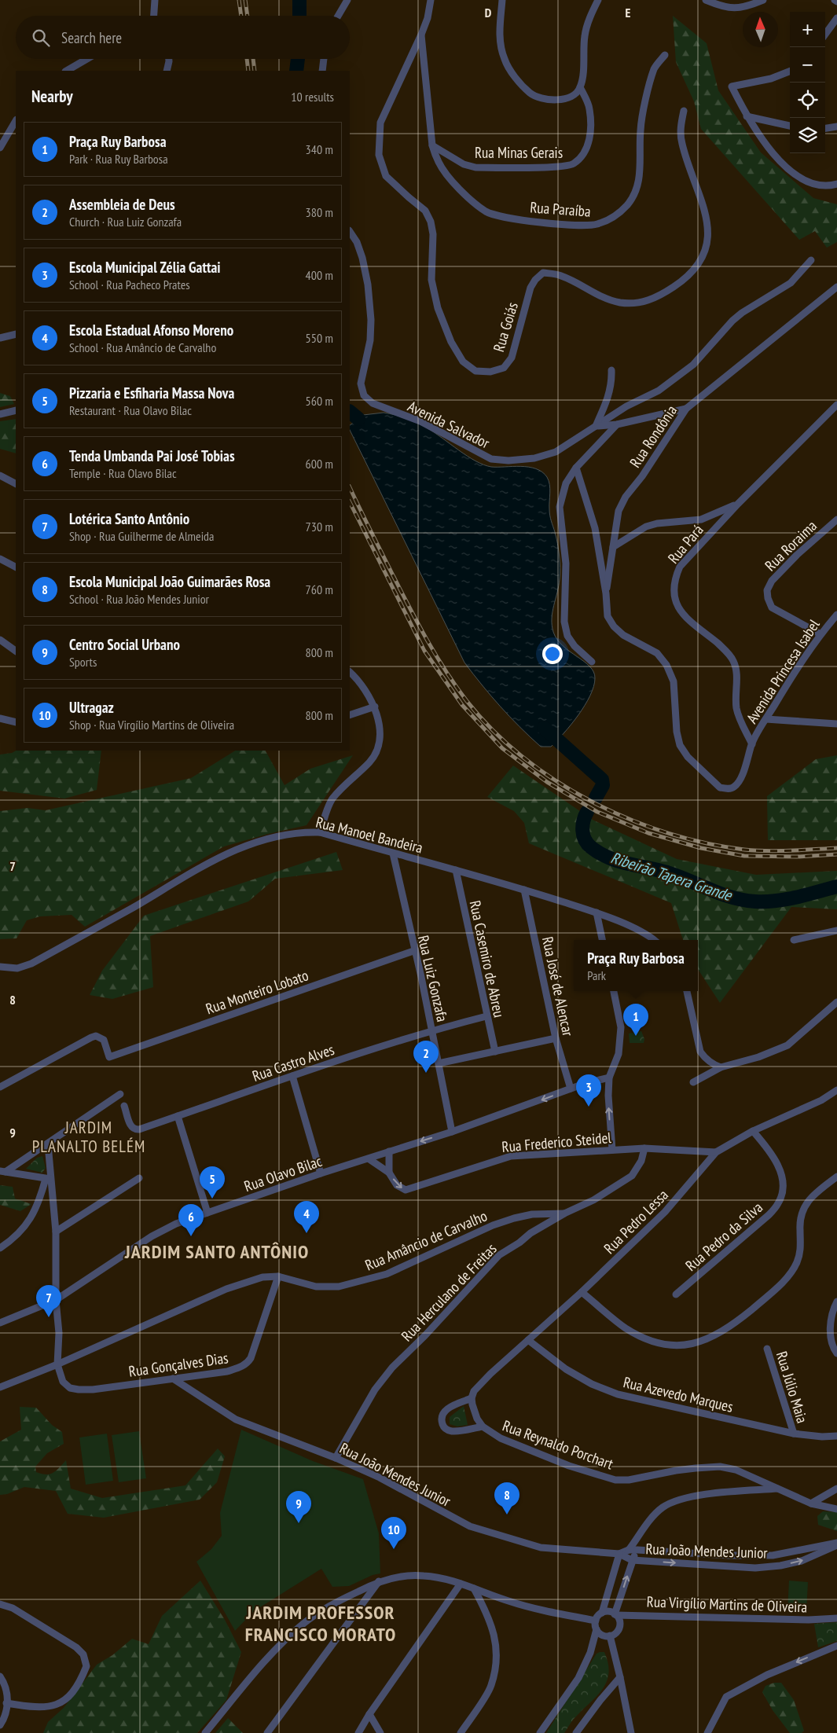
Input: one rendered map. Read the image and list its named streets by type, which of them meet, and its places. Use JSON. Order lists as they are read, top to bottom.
{
  "streets": {
    "street": [
      "Rua Minas Gerais",
      "Rua Paraíba",
      "Rua Goiás",
      "Avenida Salvador",
      "Rua Rondônia",
      "Rua Pará",
      "Rua Roraima",
      "Avenida Princesa Isabel",
      "Rua Manoel Bandeira",
      "Rua Casemiro de Abreu",
      "Rua Luiz Gonzafa",
      "Rua José de Alencar",
      "Rua Monteiro Lobato",
      "Rua Castro Alves",
      "Rua Frederico Steidel",
      "Rua Olavo Bilac",
      "Rua Pedro Lessa",
      "Rua Pedro da Silva",
      "Rua Amâncio de Carvalho",
      "Rua Herculano de Freitas",
      "Rua Gonçalves Dias",
      "Rua Júlio Maia",
      "Rua Azevedo Marques",
      "Rua Reynaldo Porchart",
      "Rua João Mendes Junior",
      "Rua Virgílio Martins de Oliveira"
    ]
  },
  "crossings": [
    ["Rua Minas Gerais", "Rua Paraíba"],
    ["Rua Paraíba", "Rua Goiás"],
    ["Avenida Salvador", "Rua Rondônia"],
    ["Rua Rondônia", "Rua Pará"],
    ["Rua Rondônia", "Avenida Princesa Isabel"],
    ["Rua Pará", "Avenida Princesa Isabel"],
    ["Rua Roraima", "Avenida Princesa Isabel"],
    ["Rua Manoel Bandeira", "Rua Casemiro de Abreu"],
    ["Rua Manoel Bandeira", "Rua Luiz Gonzafa"],
    ["Rua Manoel Bandeira", "Rua José de Alencar"],
    ["Rua Casemiro de Abreu", "Rua Castro Alves"],
    ["Rua Luiz Gonzafa", "Rua Monteiro Lobato"],
    ["Rua Luiz Gonzafa", "Rua Castro Alves"],
    ["Rua Luiz Gonzafa", "Rua Olavo Bilac"],
    ["Rua José de Alencar", "Rua Olavo Bilac"],
    ["Rua Frederico Steidel", "Rua Olavo Bilac"],
    ["Rua Frederico Steidel", "Rua Pedro Lessa"],
    ["Rua Frederico Steidel", "Rua Herculano de Freitas"],
    ["Rua Olavo Bilac", "Rua Gonçalves Dias"],
    ["Rua Pedro Lessa", "Rua Pedro da Silva"],
    ["Rua Pedro Lessa", "Rua Azevedo Marques"],
    ["Rua Pedro Lessa", "Rua Reynaldo Porchart"],
    ["Rua Amâncio de Carvalho", "Rua Herculano de Freitas"],
    ["Rua Amâncio de Carvalho", "Rua Gonçalves Dias"],
    ["Rua Herculano de Freitas", "Rua João Mendes Junior"],
    ["Rua Gonçalves Dias", "Rua João Mendes Junior"],
    ["Rua Júlio Maia", "Rua Azevedo Marques"]
  ],
  "one_way": ["Rua Frederico Steidel"],
  "districts": ["JARDIM PLANALTO BELÉM", "JARDIM SANTO ANTÔNIO", "JARDIM PROFESSOR FRANCISCO MORATO"],
  "water": ["Ribeirão Tapera Grande"],
  "north": "top",
  "page": {
    "map_buttons": ["+", "−"],
    "search": "Search here",
    "heading": ["Nearby", "10 results"],
    "list": [
      {
        "mark": "1",
        "name": "Praça Ruy Barbosa",
        "note": "Park · Rua Ruy Barbosa",
        "value": "340 m"
      },
      {
        "mark": "2",
        "name": "Assembleia de Deus",
        "note": "Church · Rua Luiz Gonzafa",
        "value": "380 m"
      },
      {
        "mark": "3",
        "name": "Escola Municipal Zélia Gattai",
        "note": "School · Rua Pacheco Prates",
        "value": "400 m"
      },
      {
        "mark": "4",
        "name": "Escola Estadual Afonso Moreno",
        "note": "School · Rua Amâncio de Carvalho",
        "value": "550 m"
      },
      {
        "mark": "5",
        "name": "Pizzaria e Esfiharia Massa Nova",
        "note": "Restaurant · Rua Olavo Bilac",
        "value": "560 m"
      },
      {
        "mark": "6",
        "name": "Tenda Umbanda Pai José Tobias",
        "note": "Temple · Rua Olavo Bilac",
        "value": "600 m"
      },
      {
        "mark": "7",
        "name": "Lotérica Santo Antônio",
        "note": "Shop · Rua Guilherme de Almeida",
        "value": "730 m"
      },
      {
        "mark": "8",
        "name": "Escola Municipal João Guimarães Rosa",
        "note": "School · Rua João Mendes Junior",
        "value": "760 m"
      },
      {
        "mark": "9",
        "name": "Centro Social Urbano",
        "note": "Sports",
        "value": "800 m"
      },
      {
        "mark": "10",
        "name": "Ultragaz",
        "note": "Shop · Rua Virgílio Martins de Oliveira",
        "value": "800 m"
      }
    ],
    "popup": ["Praça Ruy Barbosa", "Park"],
    "pins": [
      "1",
      "2",
      "3",
      "5",
      "4",
      "6",
      "7",
      "8",
      "9",
      "10"
    ]
  },
  "grid": {
    "columns": ["D", "E"],
    "rows": ["7", "8", "9"]
  }
}
